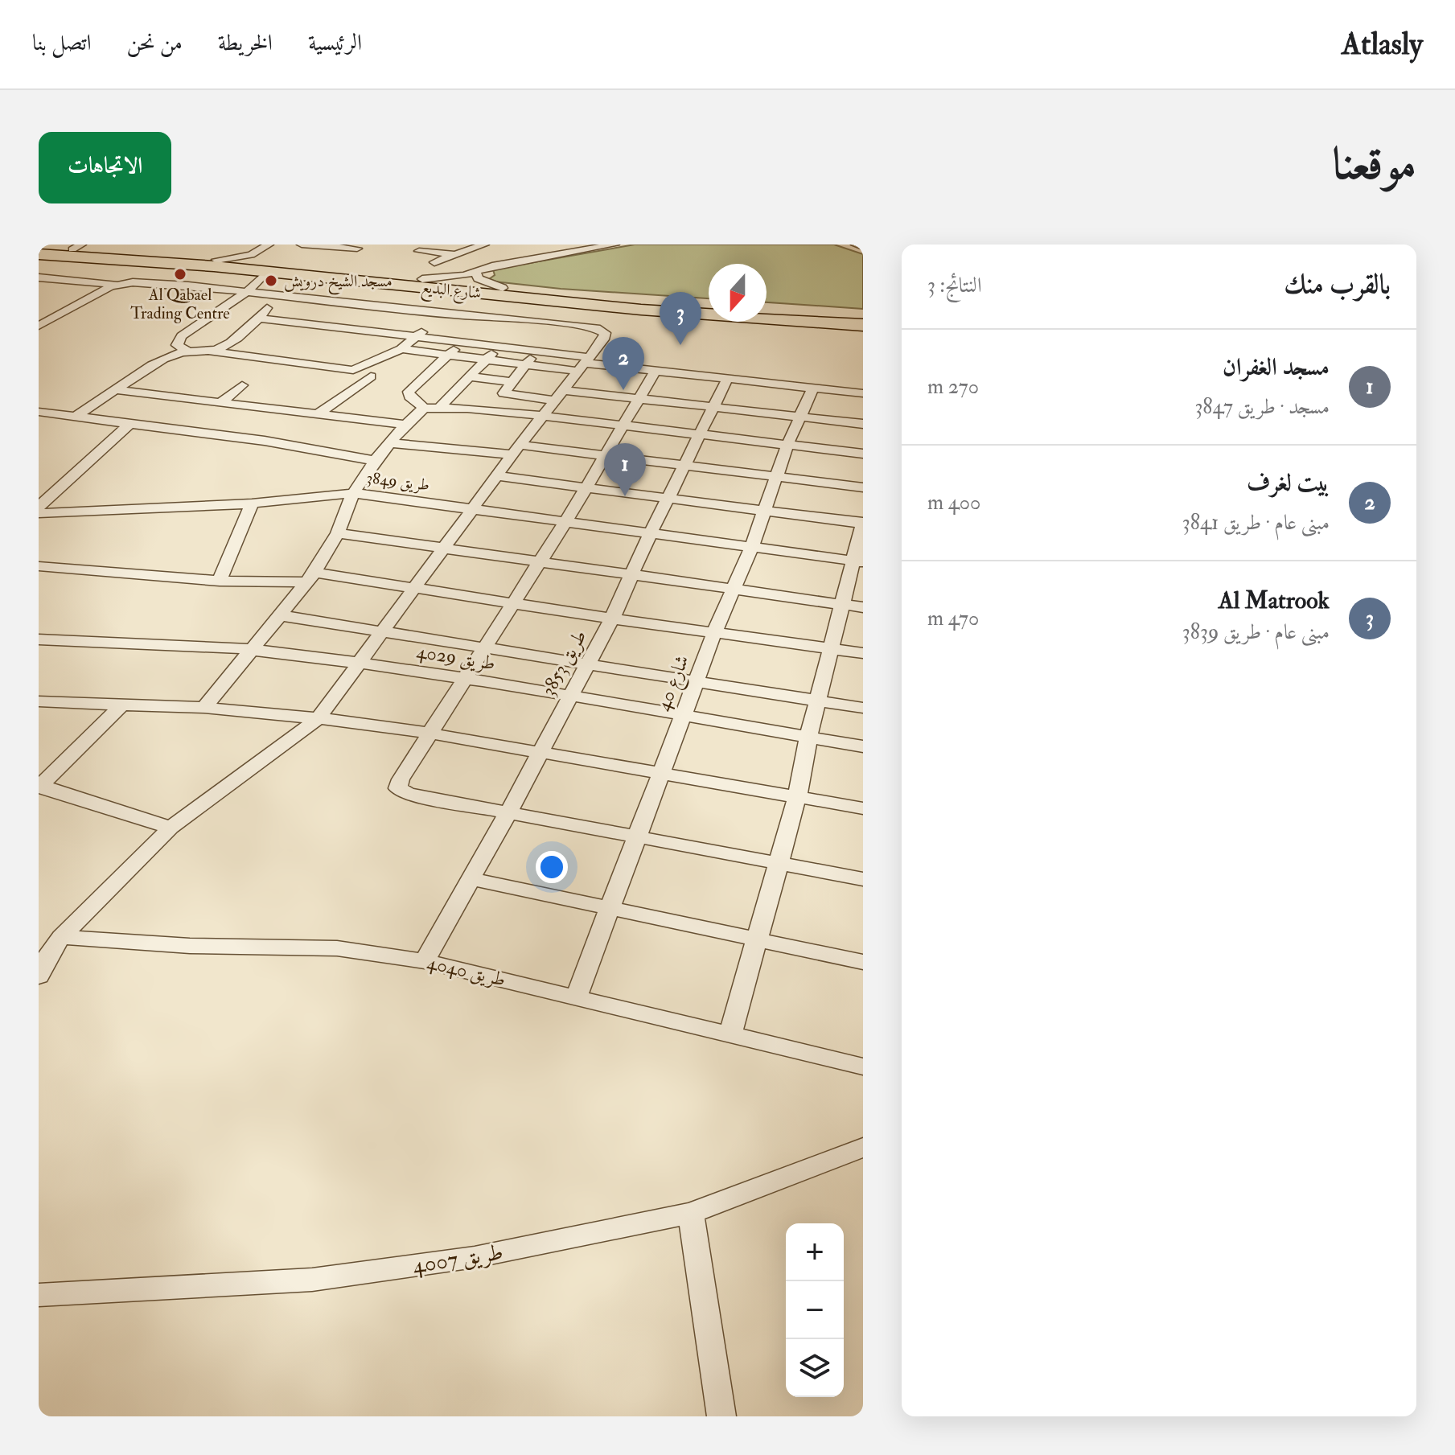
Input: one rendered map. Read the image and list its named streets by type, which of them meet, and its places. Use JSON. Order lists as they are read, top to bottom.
{
  "streets": {
    "main road": ["شارع البديع"],
    "street": [
      "طريق 3849",
      "طريق 4029",
      "طريق 3853",
      "شارع 40",
      "طريق 4040",
      "طريق 4007"
    ]
  },
  "crossings": [
    ["طريق 3849", "طريق 3853"],
    ["طريق 3849", "شارع 40"],
    ["طريق 4029", "طريق 3853"],
    ["طريق 4029", "شارع 40"],
    ["طريق 3853", "طريق 4040"],
    ["شارع 40", "طريق 4040"]
  ],
  "places": ["Al Qabael Trading Centre", "مسجد الشيخ درويش"],
  "north": "bottom",
  "page": {
    "header": "Atlasly",
    "nav": [
      "الرئيسية",
      "الخريطة",
      "من نحن",
      "اتصل بنا"
    ],
    "title": "موقعنا",
    "buttons": "الاتجاهات",
    "heading": ["بالقرب منك", "النتائج: 3"],
    "pins": ["3", "2", "1"],
    "list": [
      {
        "mark": "1",
        "name": "مسجد الغفران",
        "note": "مسجد · طريق 3847",
        "value": "270 m"
      },
      {
        "mark": "2",
        "name": "بيت لغرف",
        "note": "مبنى عام · طريق 3841",
        "value": "400 m"
      },
      {
        "mark": "3",
        "name": "Al Matrook",
        "note": "مبنى عام · طريق 3839",
        "value": "470 m"
      }
    ],
    "map_buttons": ["+", "−"]
  }
}
